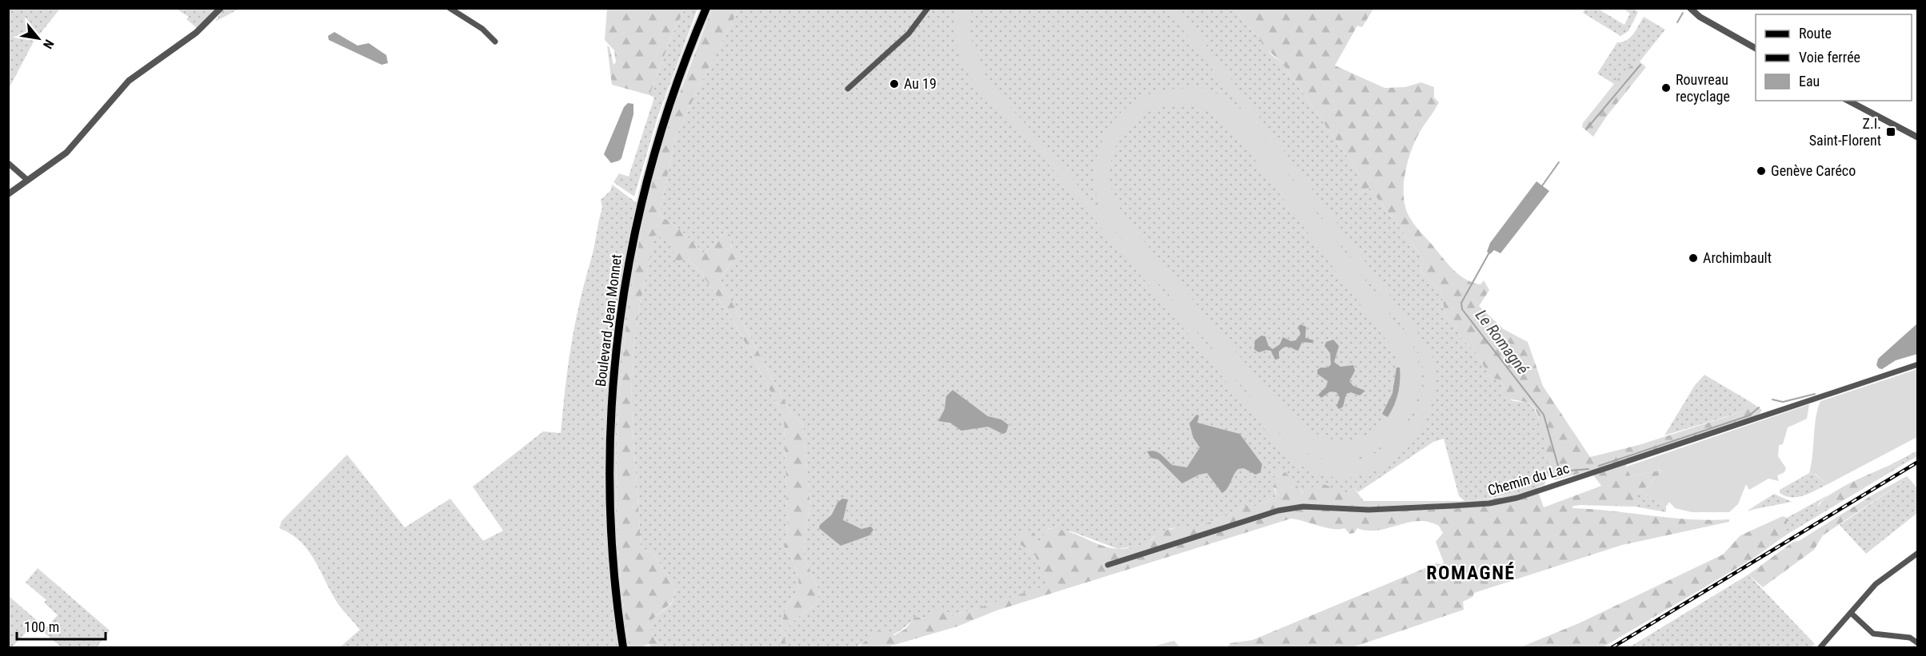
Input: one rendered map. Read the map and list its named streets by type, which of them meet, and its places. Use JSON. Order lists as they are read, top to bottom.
{
  "streets": {
    "main road": ["Boulevard Jean Monnet"],
    "street": ["Chemin du Lac"]
  },
  "districts": ["ROMAGNÉ"],
  "water": ["Le Romagné"],
  "places": {
    "other": [
      "Au 19",
      "Rouvreau recyclage",
      "Genève Caréco",
      "Archimbault"
    ],
    "transit": ["Z.I. Saint-Florent"]
  },
  "legend": ["Route", "Voie ferrée", "Eau"],
  "scale_bar": "100 m",
  "north": "bottom right"
}
